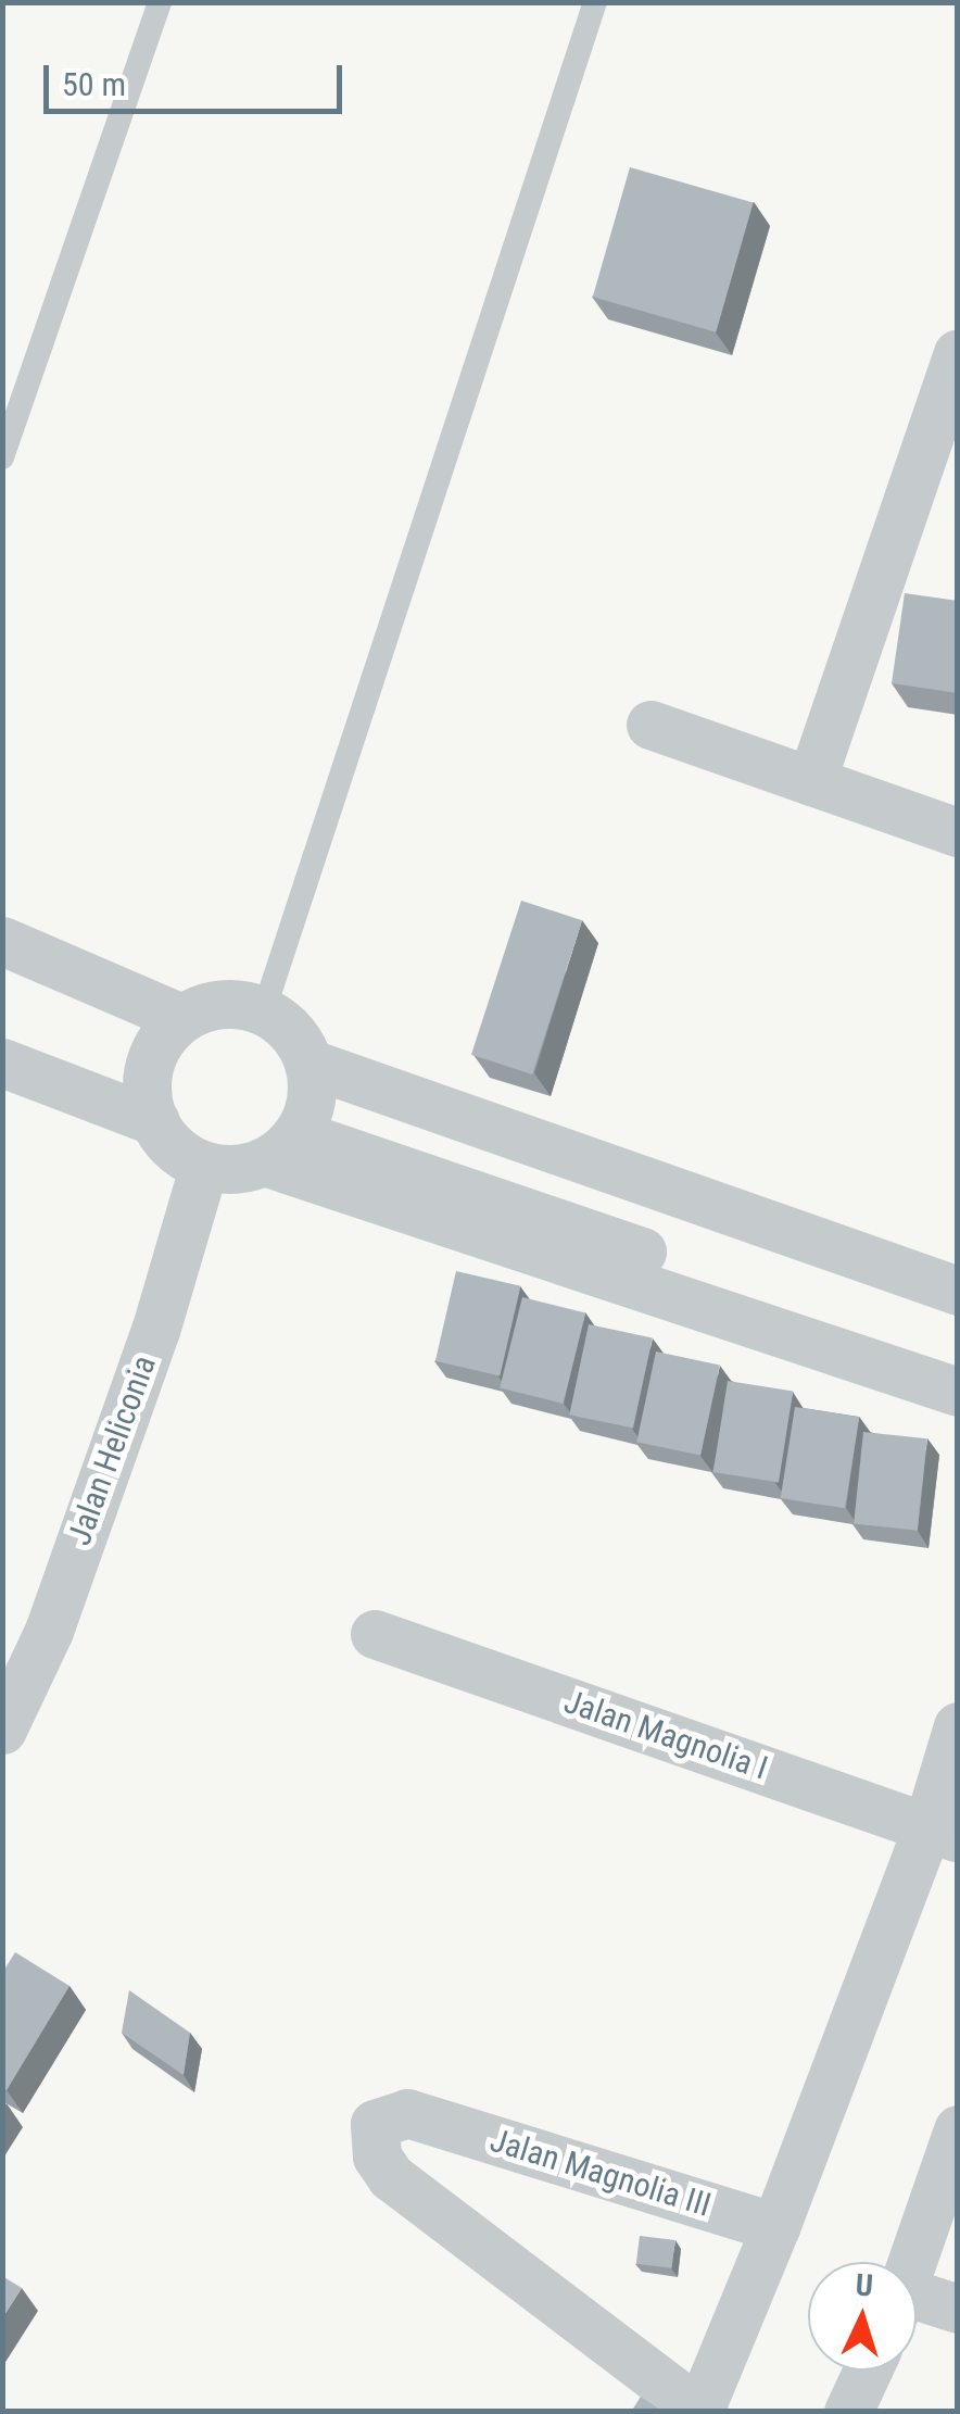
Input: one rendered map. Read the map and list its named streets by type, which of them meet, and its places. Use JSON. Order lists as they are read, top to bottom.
{
  "streets": {
    "street": ["Jalan Heliconia", "Jalan Magnolia I", "Jalan Magnolia III"]
  },
  "scale_bar": "50 m",
  "north": "top"
}
